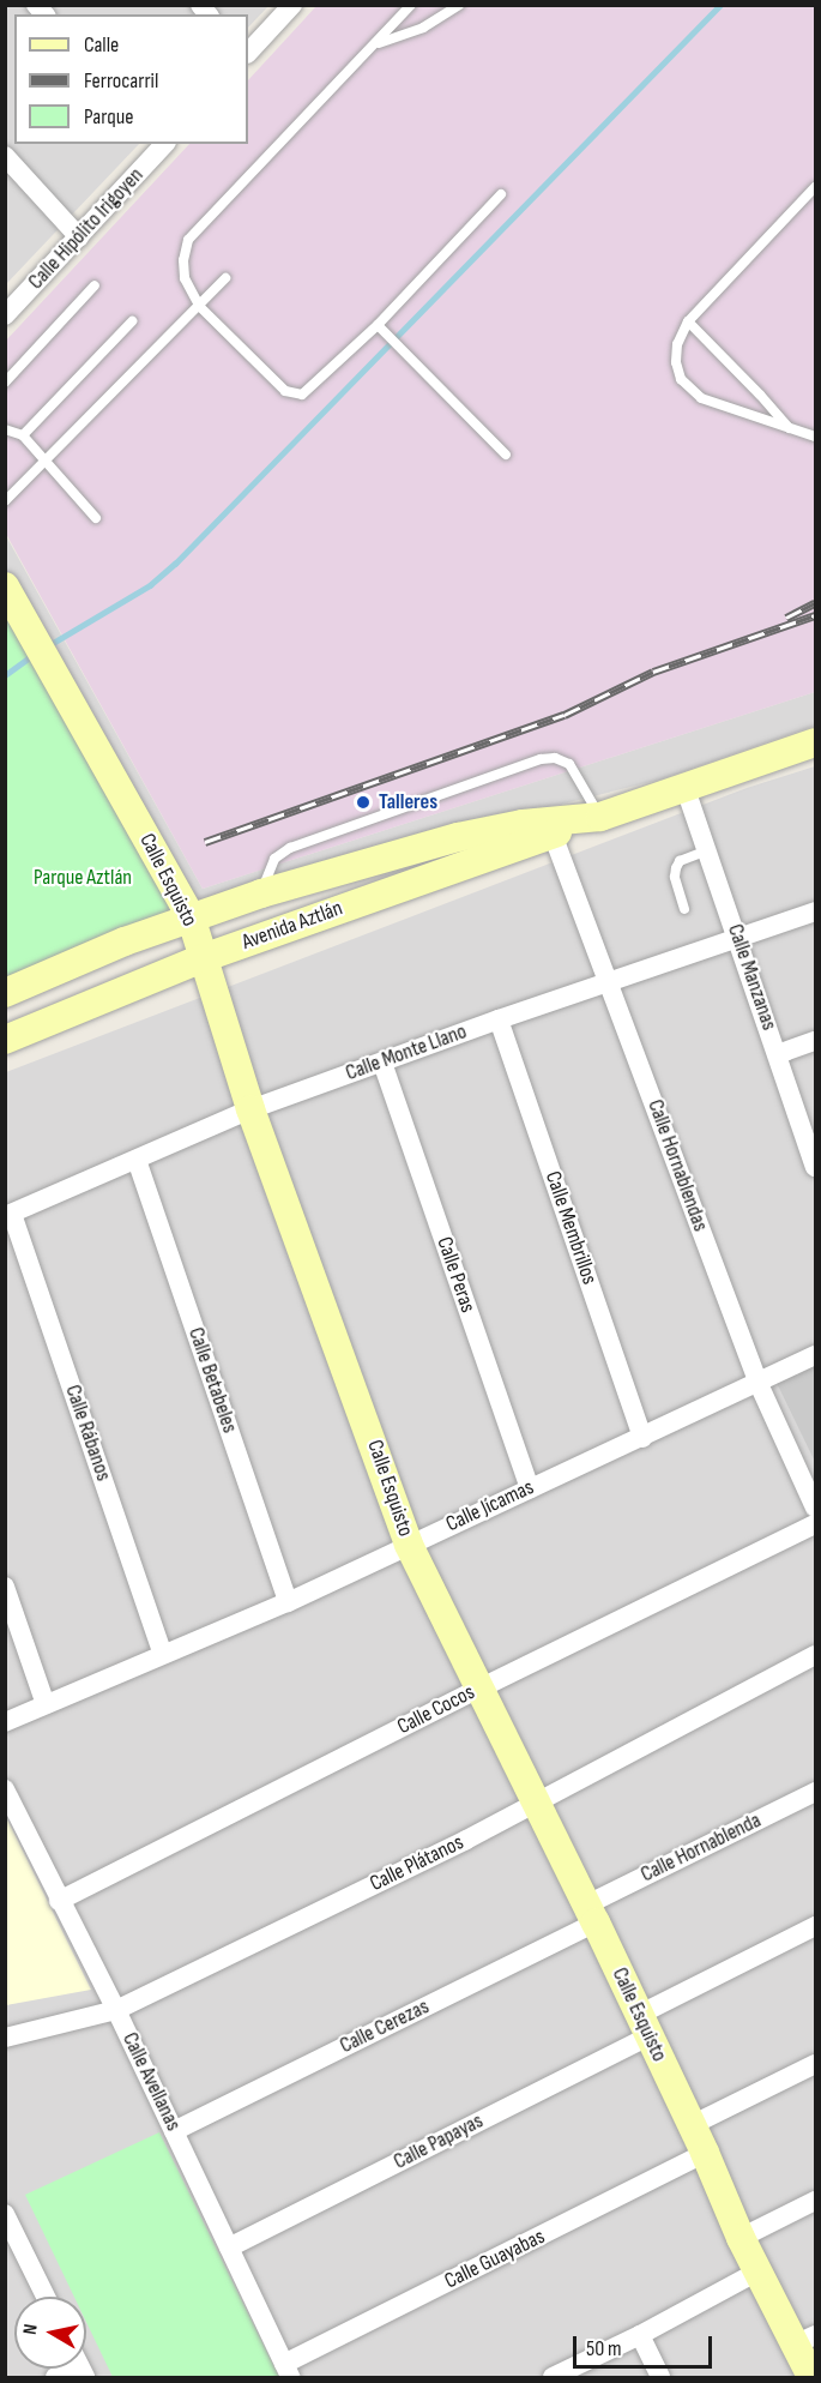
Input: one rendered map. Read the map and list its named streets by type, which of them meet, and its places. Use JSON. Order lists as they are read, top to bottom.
{
  "streets": {
    "street": [
      "Calle Hipólito Irigoyen",
      "Calle Esquisto",
      "Avenida Aztlán",
      "Calle Manzanas",
      "Calle Monte Llano",
      "Calle Hornablendas",
      "Calle Membrillos",
      "Calle Peras",
      "Calle Betabeles",
      "Calle Rábanos",
      "Calle Jícamas",
      "Calle Cocos",
      "Calle Hornablenda",
      "Calle Plátanos",
      "Calle Cerezas",
      "Calle Avellanas",
      "Calle Papayas",
      "Calle Guayabas"
    ]
  },
  "crossings": [
    ["Calle Esquisto", "Avenida Aztlán"],
    ["Calle Esquisto", "Calle Monte Llano"],
    ["Calle Esquisto", "Calle Jícamas"],
    ["Calle Esquisto", "Calle Cocos"],
    ["Calle Esquisto", "Calle Hornablenda"],
    ["Calle Esquisto", "Calle Plátanos"],
    ["Calle Esquisto", "Calle Cerezas"],
    ["Calle Esquisto", "Calle Papayas"],
    ["Calle Esquisto", "Calle Guayabas"],
    ["Avenida Aztlán", "Calle Manzanas"],
    ["Avenida Aztlán", "Calle Hornablendas"],
    ["Calle Manzanas", "Calle Monte Llano"],
    ["Calle Monte Llano", "Calle Hornablendas"],
    ["Calle Monte Llano", "Calle Membrillos"],
    ["Calle Monte Llano", "Calle Peras"],
    ["Calle Monte Llano", "Calle Betabeles"],
    ["Calle Monte Llano", "Calle Rábanos"],
    ["Calle Hornablendas", "Calle Jícamas"],
    ["Calle Membrillos", "Calle Jícamas"],
    ["Calle Peras", "Calle Jícamas"],
    ["Calle Betabeles", "Calle Jícamas"],
    ["Calle Rábanos", "Calle Jícamas"],
    ["Calle Cocos", "Calle Avellanas"],
    ["Calle Hornablenda", "Calle Cerezas"],
    ["Calle Plátanos", "Calle Avellanas"],
    ["Calle Cerezas", "Calle Avellanas"],
    ["Calle Avellanas", "Calle Papayas"],
    ["Calle Avellanas", "Calle Guayabas"]
  ],
  "parks": ["Parque Aztlán"],
  "places": ["Talleres"],
  "legend": ["Calle", "Ferrocarril", "Parque"],
  "scale_bar": "50 m",
  "north": "left"
}
